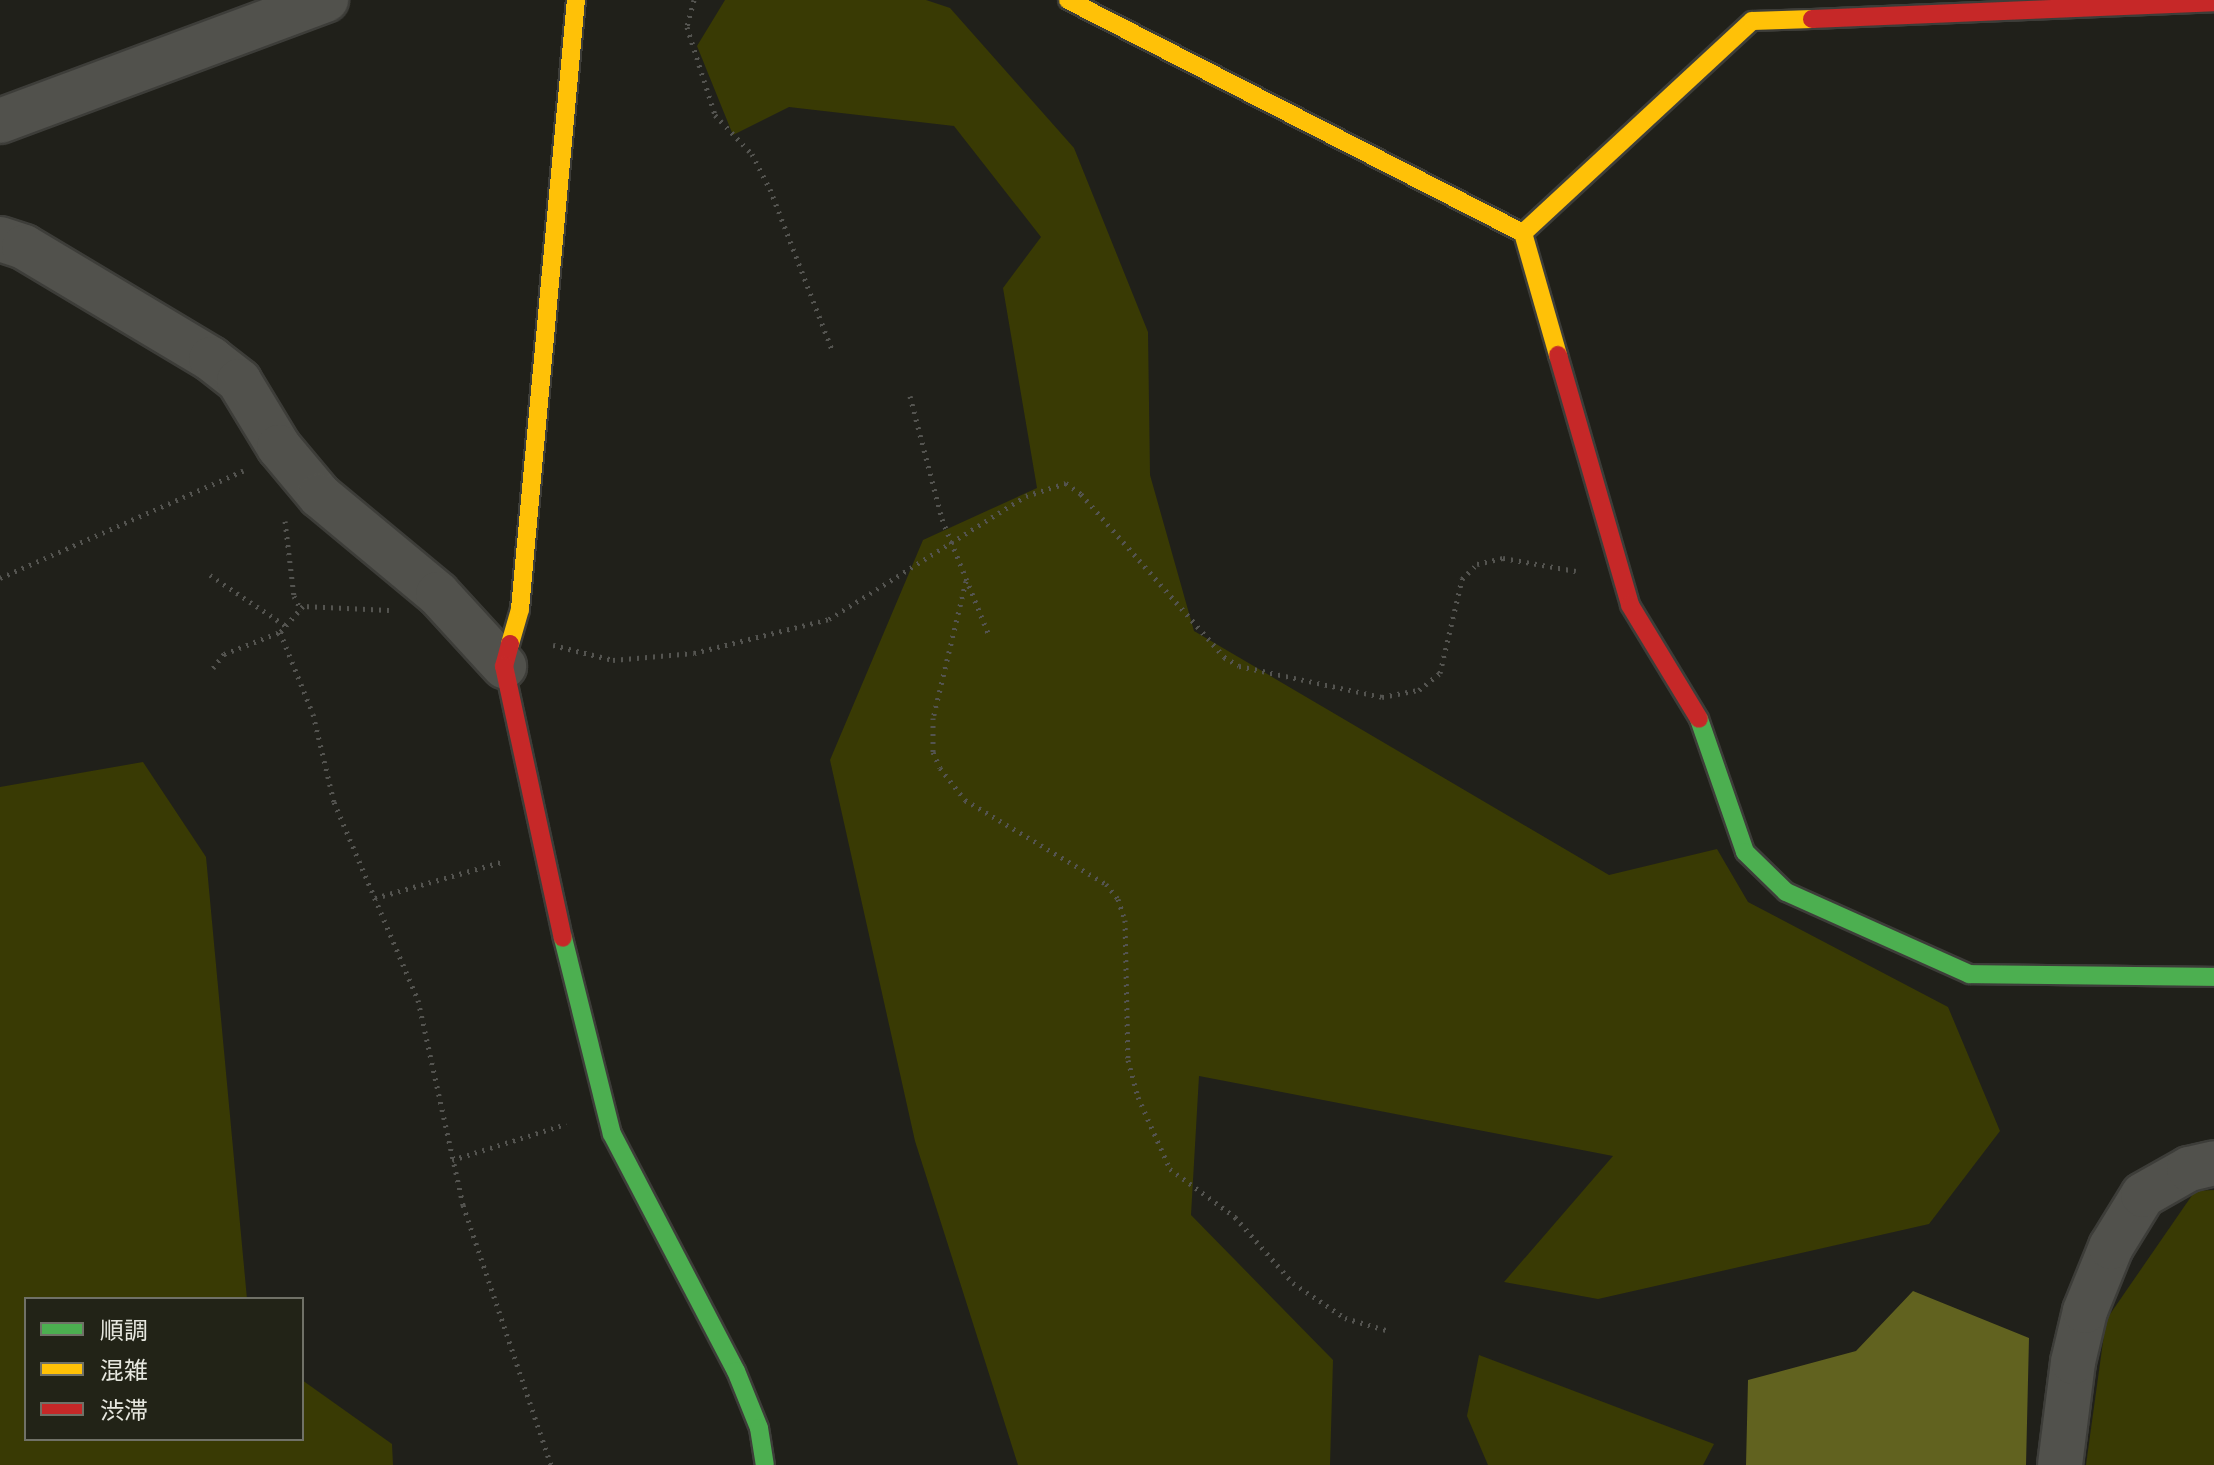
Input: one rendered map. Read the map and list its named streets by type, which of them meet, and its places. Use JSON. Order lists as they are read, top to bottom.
{
  "legend": ["順調", "混雑", "渋滞"]
}
